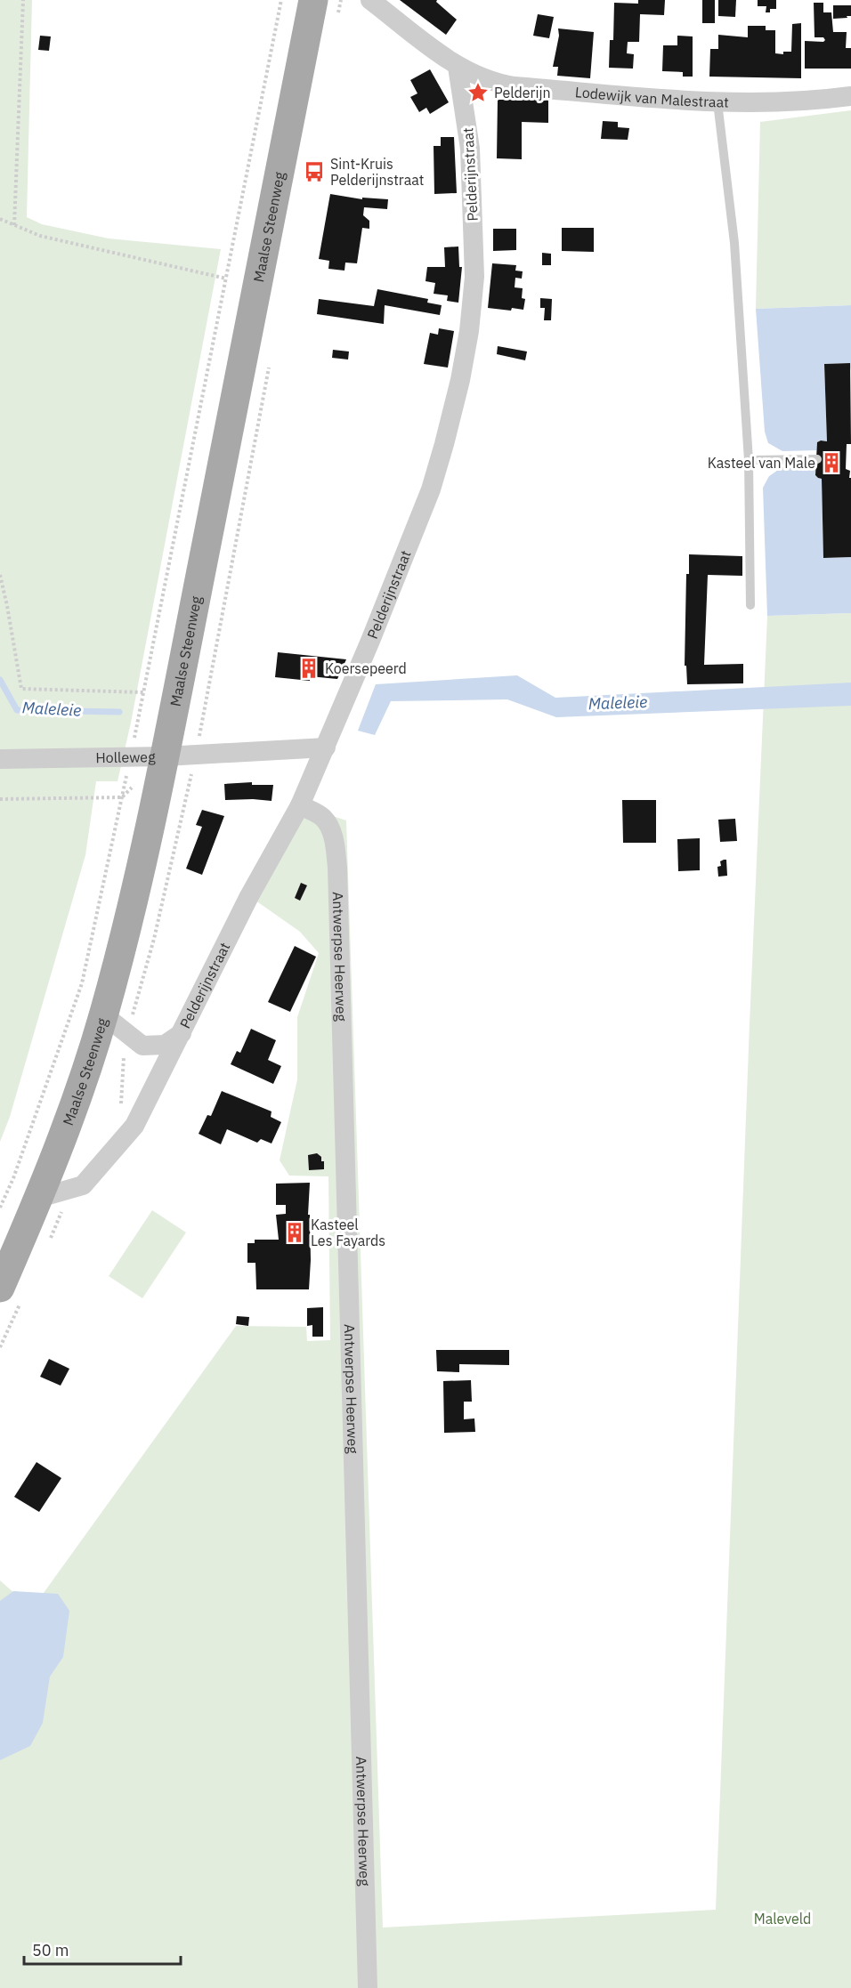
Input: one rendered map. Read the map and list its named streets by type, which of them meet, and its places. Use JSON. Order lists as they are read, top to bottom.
{
  "streets": {
    "main road": ["Maalse Steenweg"],
    "street": [
      "Lodewijk van Malestraat",
      "Pelderijnstraat",
      "Holleweg",
      "Antwerpse Heerweg"
    ]
  },
  "crossings": [
    ["Lodewijk van Malestraat", "Pelderijnstraat"],
    ["Pelderijnstraat", "Maalse Steenweg"],
    ["Pelderijnstraat", "Holleweg"],
    ["Pelderijnstraat", "Antwerpse Heerweg"],
    ["Maalse Steenweg", "Holleweg"]
  ],
  "water": ["Maleleie"],
  "parks": ["Maleveld"],
  "places": {
    "place": ["Pelderijn"],
    "bus stop": ["Sint-Kruis Pelderijnstraat"],
    "building": ["Kasteel van Male", "Koersepeerd", "Kasteel Les Fayards"]
  },
  "scale_bar": "50 m"
}
